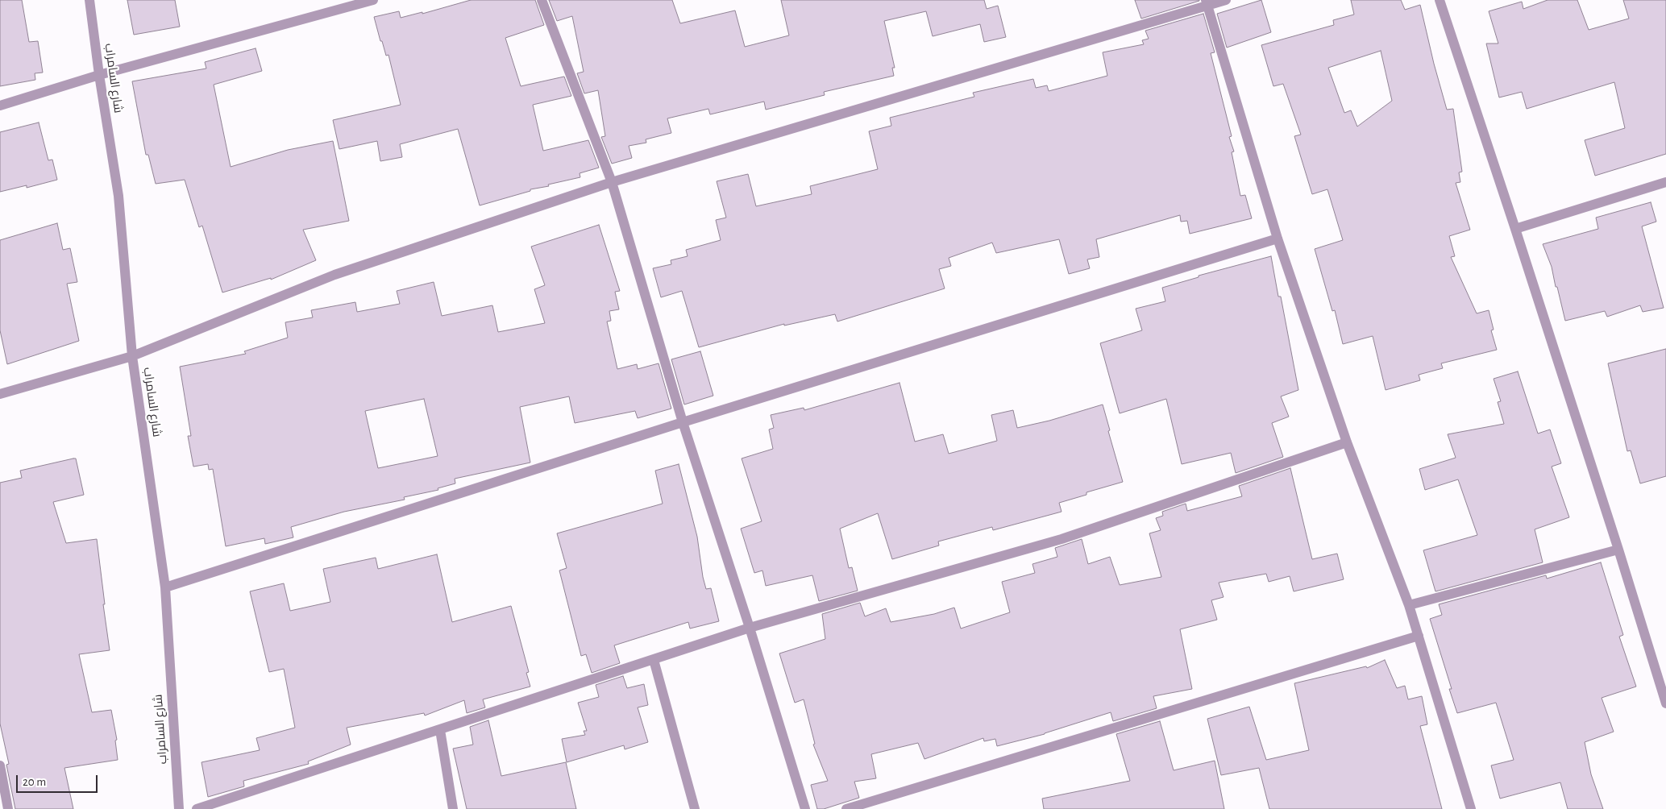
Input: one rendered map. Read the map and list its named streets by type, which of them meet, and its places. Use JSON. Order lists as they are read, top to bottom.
{
  "streets": {
    "street": ["شارع السامراب"]
  },
  "scale_bar": "20 m"
}
